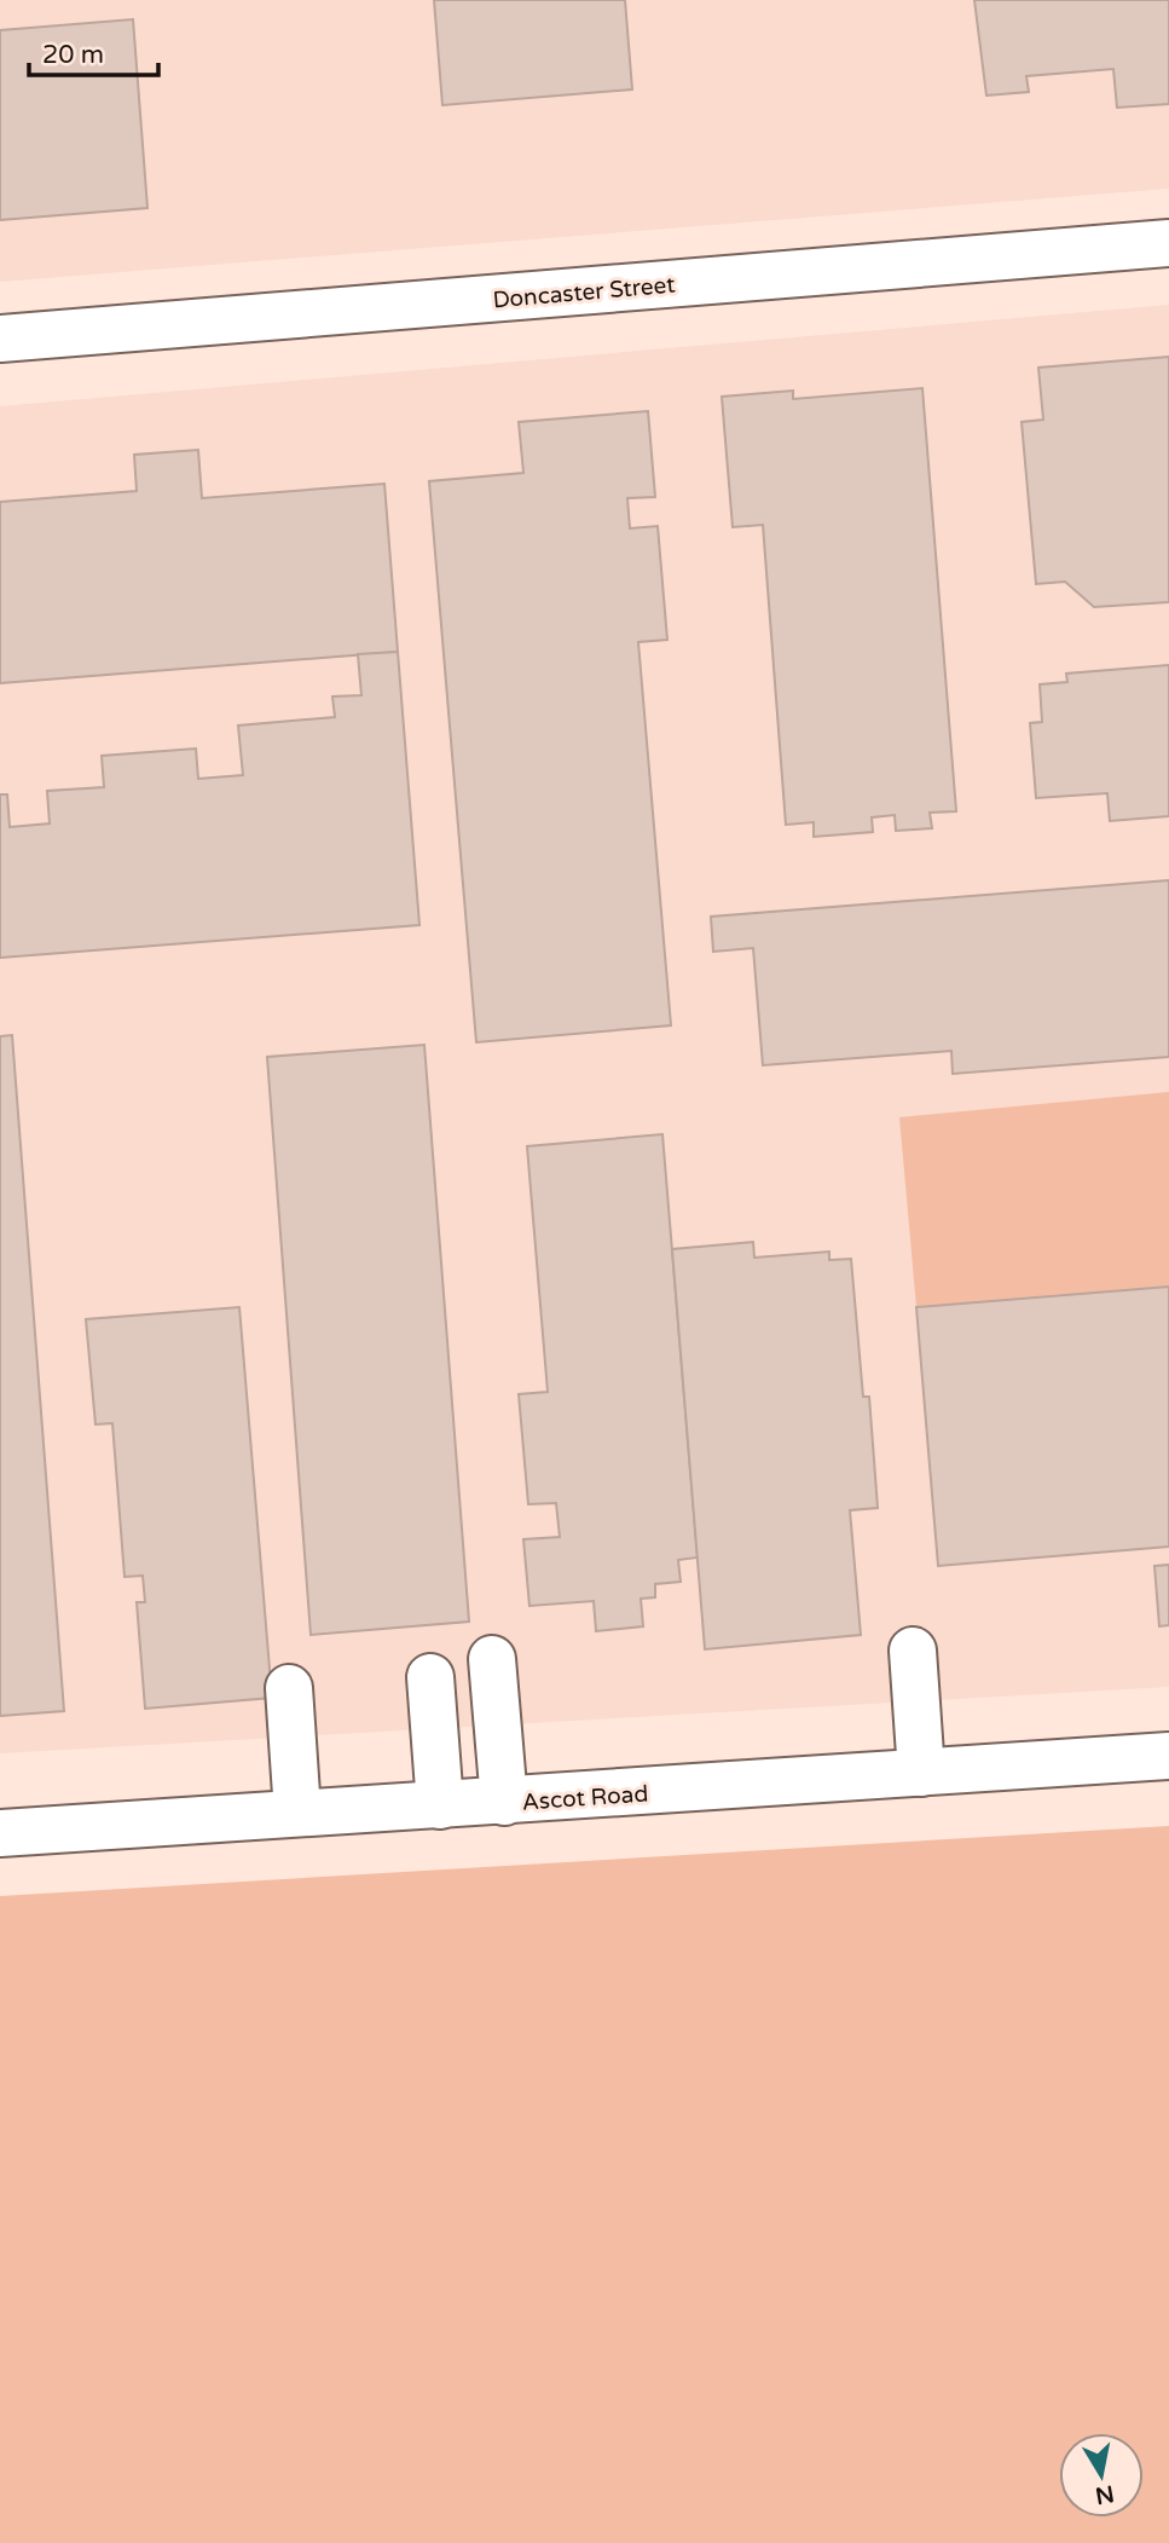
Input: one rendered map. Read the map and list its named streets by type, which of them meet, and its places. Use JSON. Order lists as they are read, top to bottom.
{
  "streets": {
    "street": ["Doncaster Street", "Ascot Road"]
  },
  "scale_bar": "20 m",
  "north": "bottom"
}
